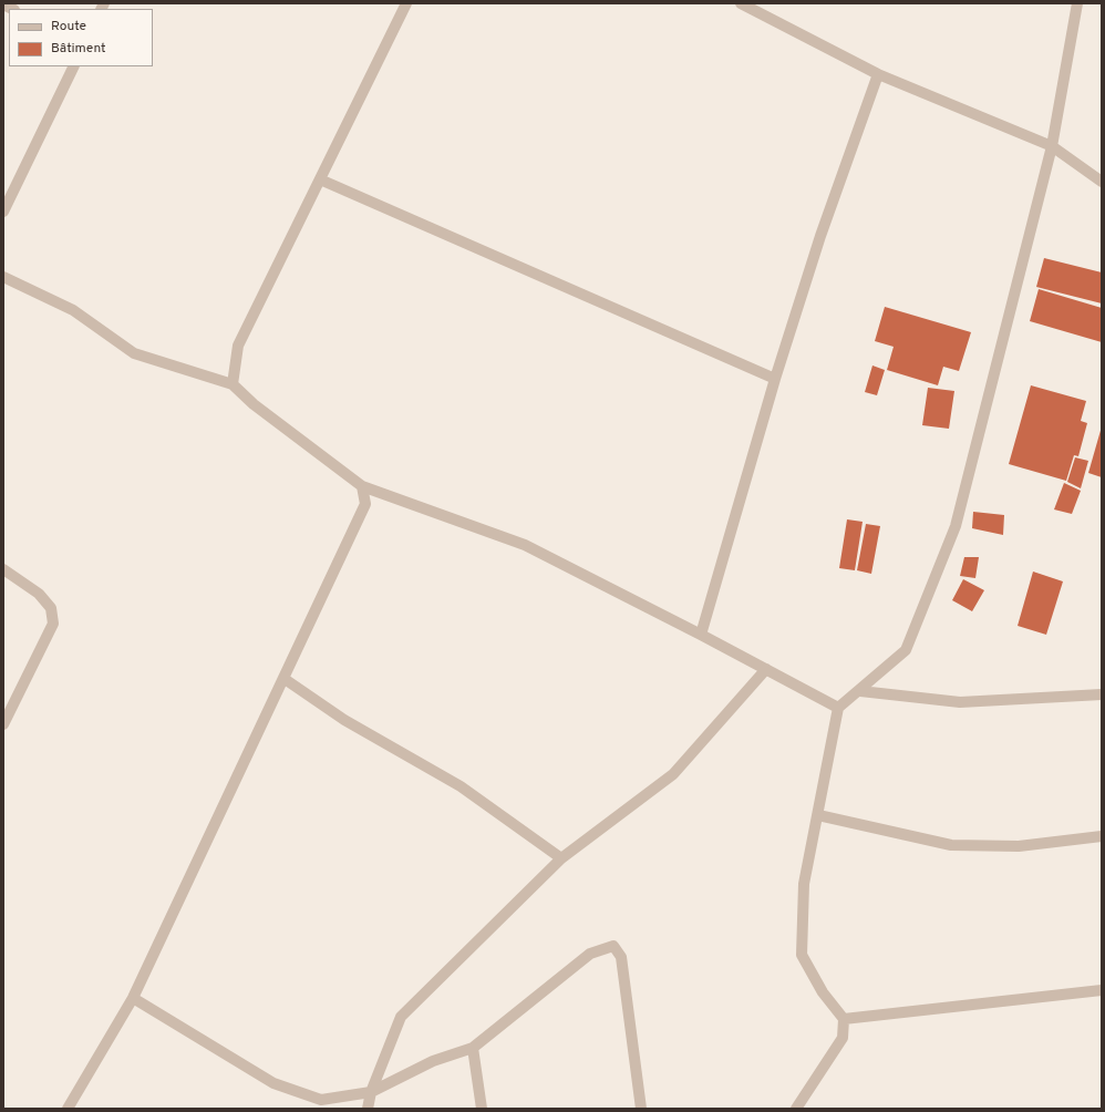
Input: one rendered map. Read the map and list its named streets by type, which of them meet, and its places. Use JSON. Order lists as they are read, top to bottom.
{
  "legend": ["Route", "Bâtiment"]
}
